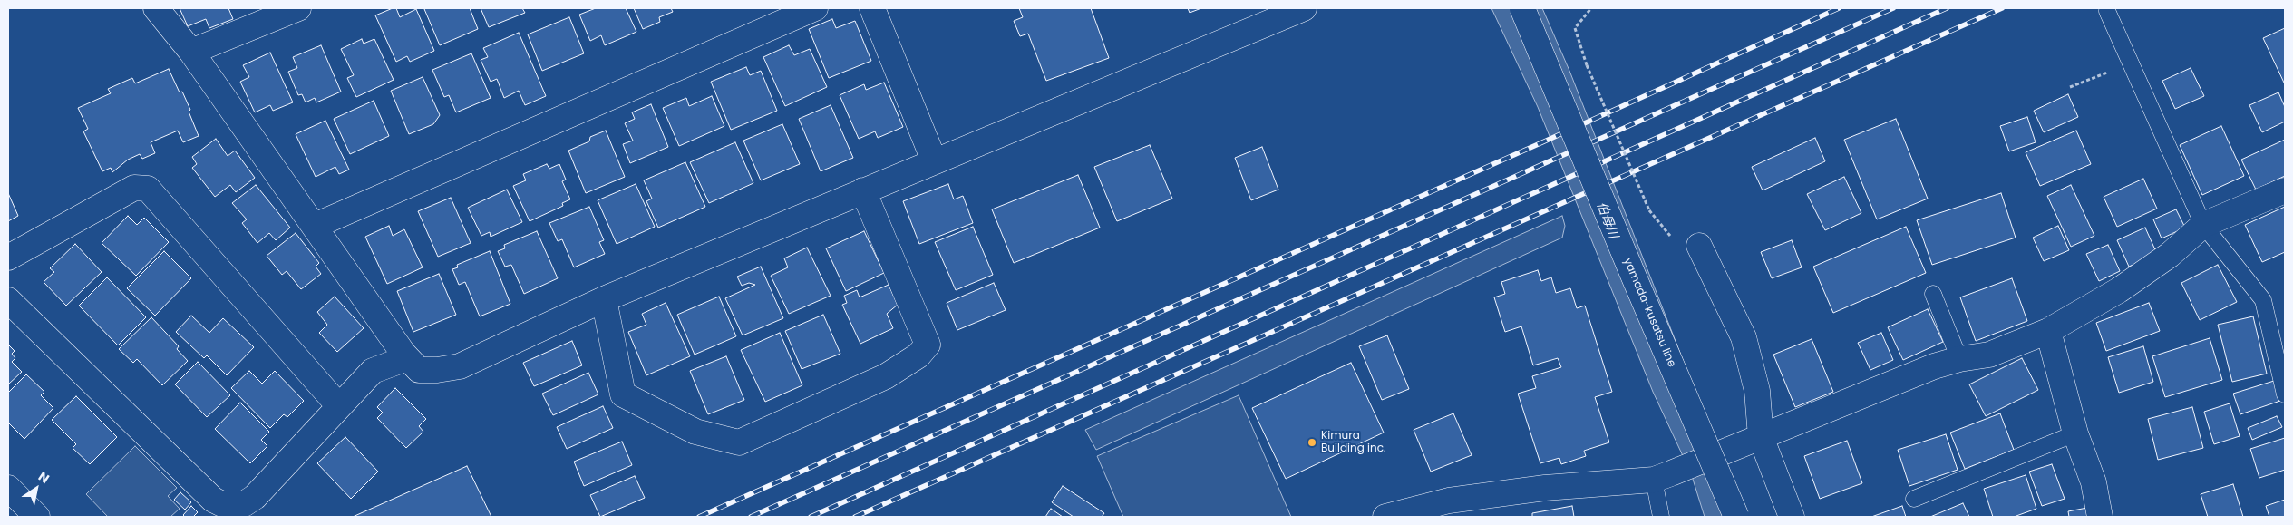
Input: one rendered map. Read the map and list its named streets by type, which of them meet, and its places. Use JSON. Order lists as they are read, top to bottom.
{
  "streets": {
    "street": ["yamada-kusatsu line"]
  },
  "water": ["伯母川"],
  "places": ["Kimura Building inc."],
  "north": "top right"
}
